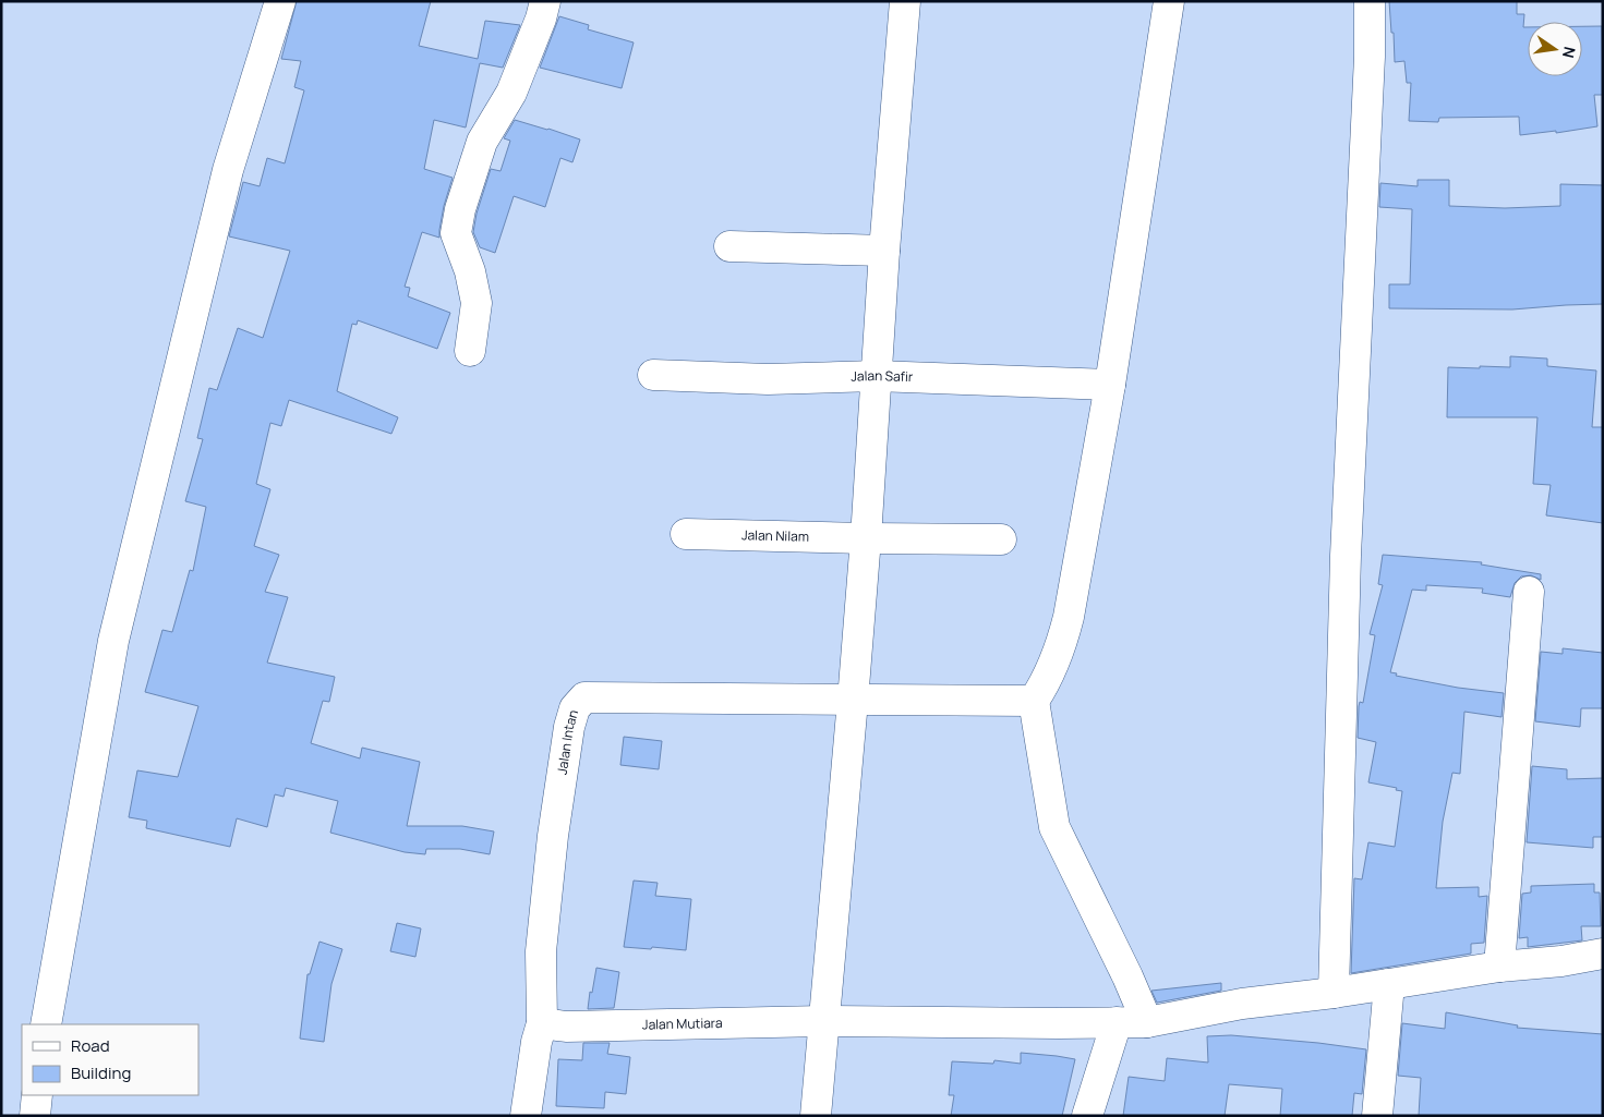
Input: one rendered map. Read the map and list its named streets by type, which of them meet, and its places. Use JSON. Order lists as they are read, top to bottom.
{
  "streets": {
    "street": [
      "Jalan Safir",
      "Jalan Nilam",
      "Jalan Intan",
      "Jalan Mutiara"
    ]
  },
  "crossings": [
    ["Jalan Intan", "Jalan Mutiara"]
  ],
  "legend": ["Road", "Building"],
  "north": "right"
}
